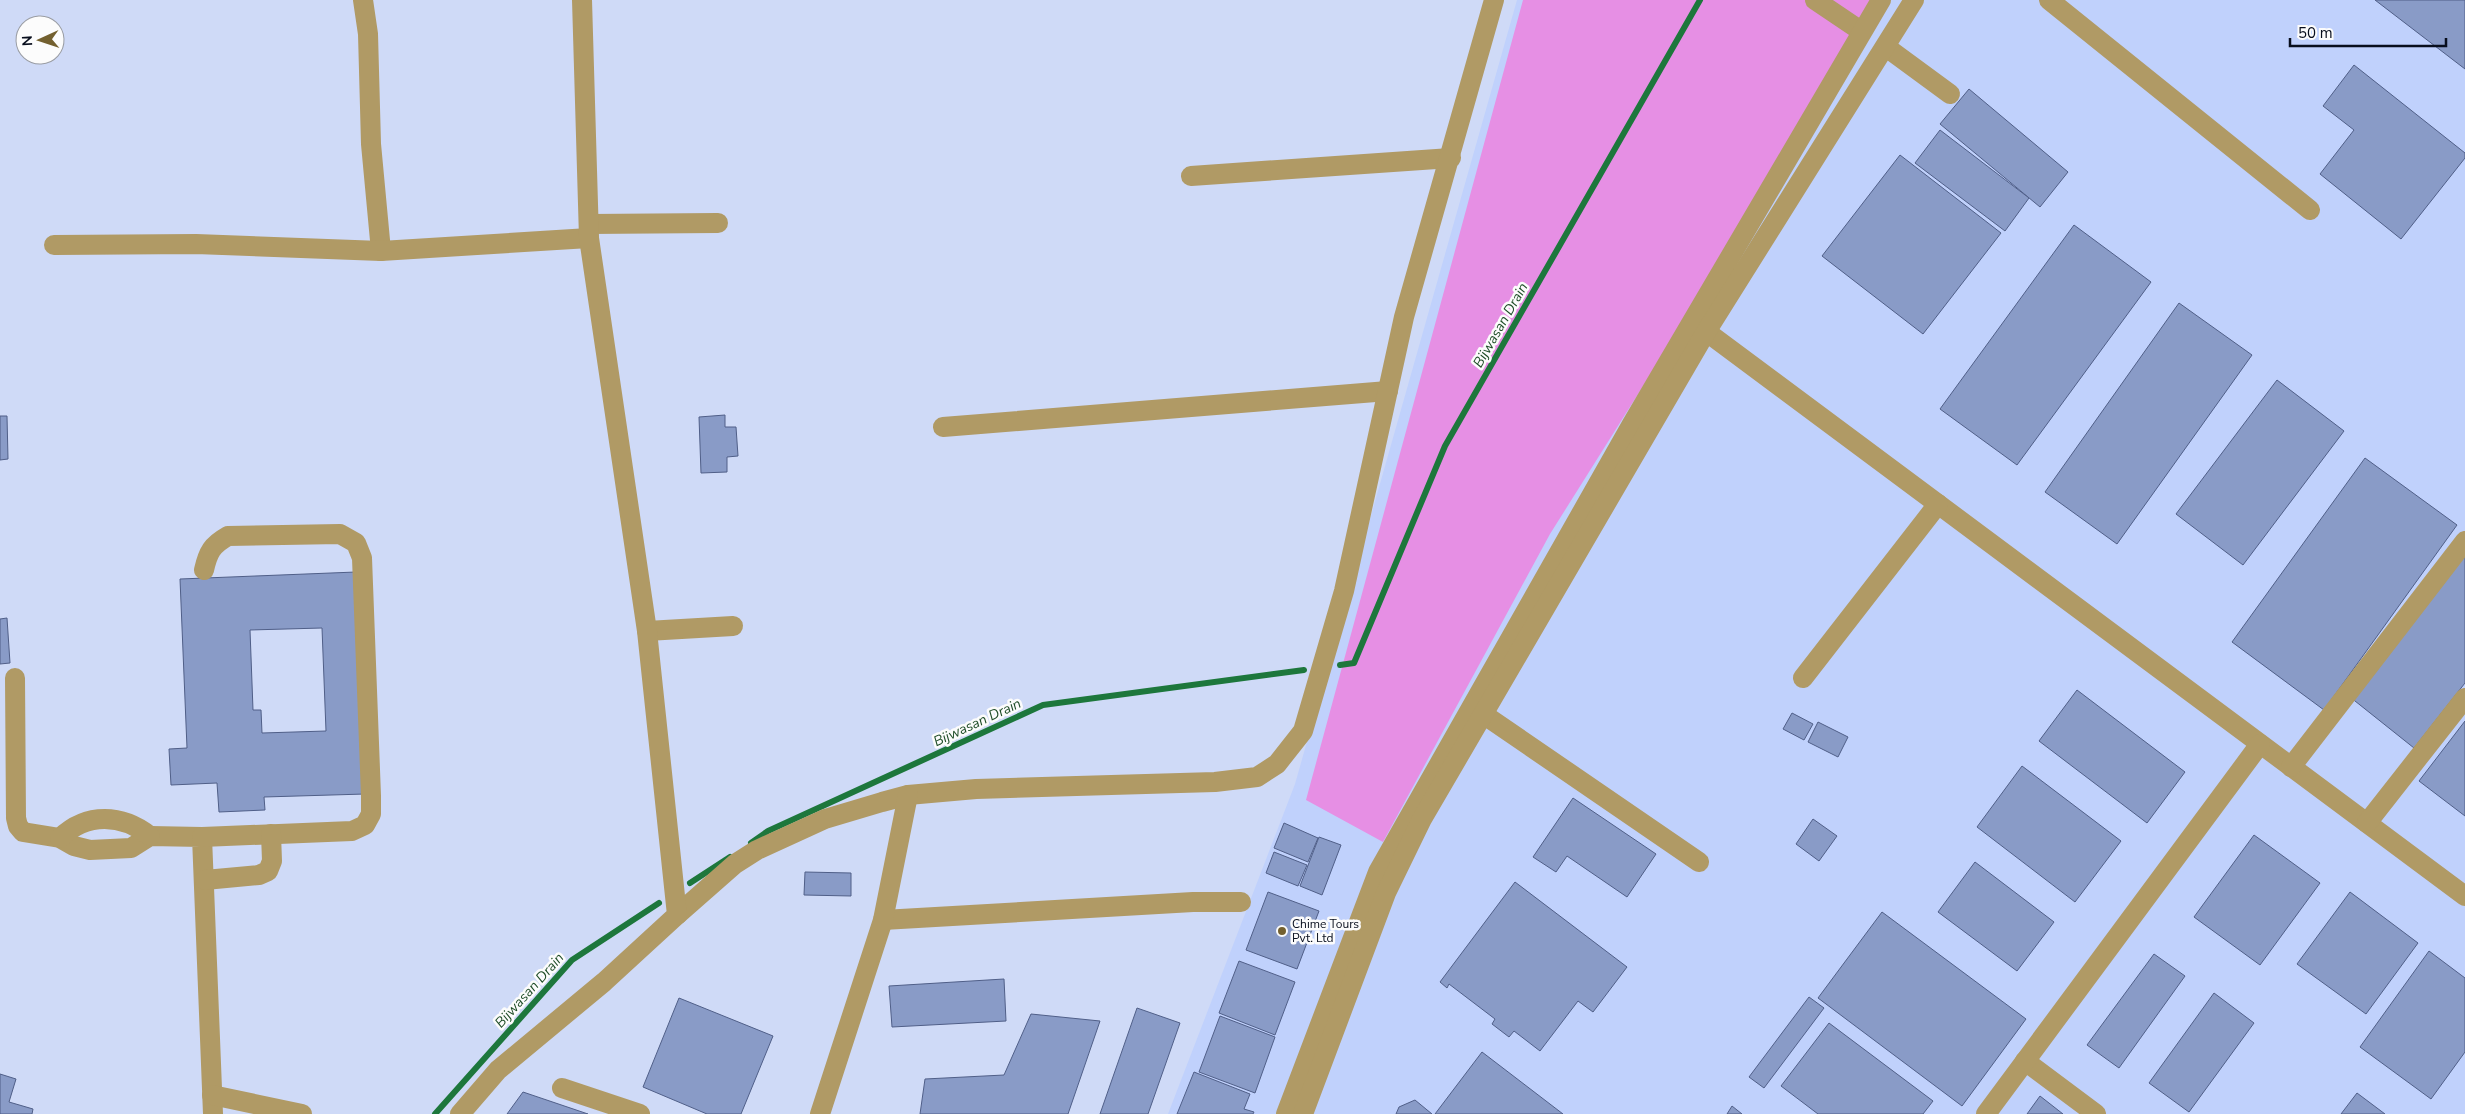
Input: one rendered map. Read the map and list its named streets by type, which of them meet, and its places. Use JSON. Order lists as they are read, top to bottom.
{
  "water": ["Bijwasan Drain"],
  "places": ["Chime Tours Pvt. Ltd"],
  "scale_bar": "50 m",
  "north": "left"
}
